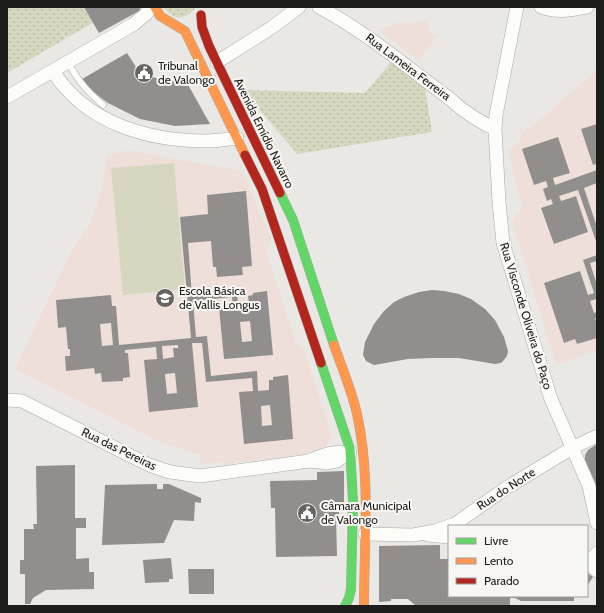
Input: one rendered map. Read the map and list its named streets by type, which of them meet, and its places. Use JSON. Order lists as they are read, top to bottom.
{
  "streets": {
    "main road": ["Avenida Emídio Navarro"],
    "street": [
      "Rua Lameira Ferreira",
      "Rua Visconde Oliveira do Paço",
      "Rua das Pereiras",
      "Rua do Norte"
    ]
  },
  "crossings": [
    ["Rua Lameira Ferreira", "Rua Visconde Oliveira do Paço"],
    ["Avenida Emídio Navarro", "Rua do Norte"],
    ["Rua Visconde Oliveira do Paço", "Rua do Norte"]
  ],
  "places": {
    "public building": ["Tribunal de Valongo", "Câmara Municipal de Valongo"],
    "school or university": ["Escola Básica de Vallis Longus"]
  },
  "legend": ["Livre", "Lento", "Parado"]
}
